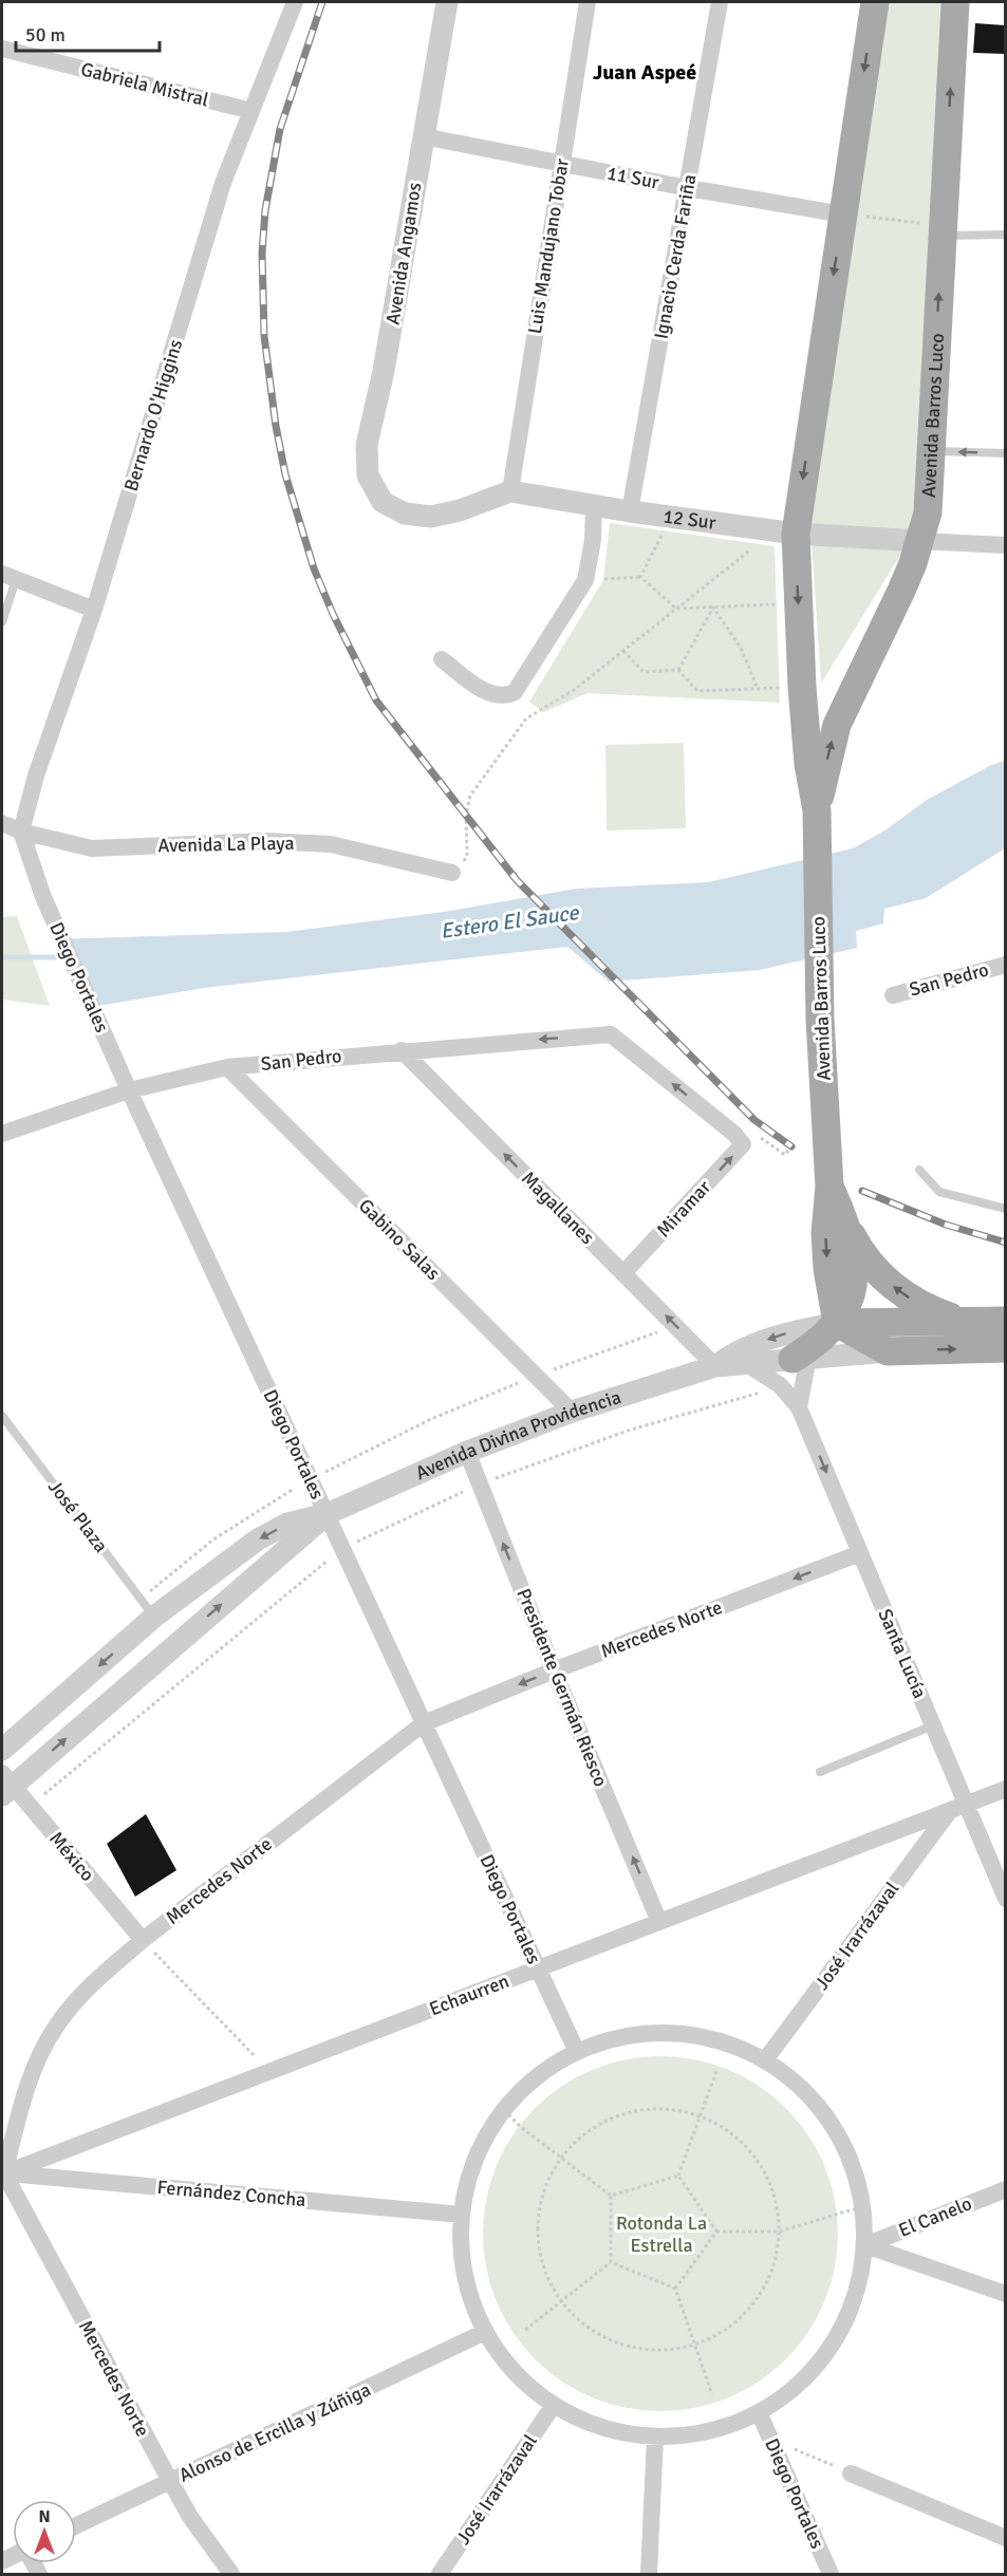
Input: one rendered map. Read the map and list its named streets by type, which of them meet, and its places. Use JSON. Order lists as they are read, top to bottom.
{
  "streets": {
    "main road": ["Avenida Barros Luco", "Avenida Divina Providencia"],
    "street": [
      "Gabriela Mistral",
      "11 Sur",
      "Luis Mandujano Tobar",
      "Avenida Angamos",
      "Ignacio Cerda Fariña",
      "Bernardo O'Higgins",
      "12 Sur",
      "Avenida La Playa",
      "Diego Portales",
      "San Pedro",
      "Magallanes",
      "Miramar",
      "Gabino Salas",
      "Mercedes Norte",
      "Santa Lucía",
      "Presidente Germán Riesco",
      "México",
      "José Irarrázaval",
      "Echaurren",
      "Fernández Concha",
      "El Canelo",
      "Alonso de Ercilla y Zúñiga"
    ],
    "lane": ["José Plaza"]
  },
  "crossings": [
    ["Gabriela Mistral", "Bernardo O'Higgins"],
    ["11 Sur", "Luis Mandujano Tobar"],
    ["11 Sur", "Avenida Angamos"],
    ["11 Sur", "Ignacio Cerda Fariña"],
    ["11 Sur", "Avenida Barros Luco"],
    ["Luis Mandujano Tobar", "12 Sur"],
    ["Avenida Angamos", "12 Sur"],
    ["Ignacio Cerda Fariña", "12 Sur"],
    ["Bernardo O'Higgins", "Avenida La Playa"],
    ["Bernardo O'Higgins", "Diego Portales"],
    ["Avenida Barros Luco", "12 Sur"],
    ["Avenida Barros Luco", "Avenida Divina Providencia"],
    ["Avenida La Playa", "Diego Portales"],
    ["Diego Portales", "San Pedro"],
    ["Diego Portales", "Avenida Divina Providencia"],
    ["Diego Portales", "Mercedes Norte"],
    ["Diego Portales", "Echaurren"],
    ["San Pedro", "Magallanes"],
    ["San Pedro", "Miramar"],
    ["San Pedro", "Gabino Salas"],
    ["Magallanes", "Miramar"],
    ["Magallanes", "Avenida Divina Providencia"],
    ["Gabino Salas", "Avenida Divina Providencia"],
    ["Avenida Divina Providencia", "José Plaza"],
    ["Avenida Divina Providencia", "Santa Lucía"],
    ["Avenida Divina Providencia", "Presidente Germán Riesco"],
    ["Avenida Divina Providencia", "México"],
    ["Mercedes Norte", "Santa Lucía"],
    ["Mercedes Norte", "Presidente Germán Riesco"],
    ["Mercedes Norte", "México"],
    ["Mercedes Norte", "Echaurren"],
    ["Mercedes Norte", "Fernández Concha"],
    ["Mercedes Norte", "Alonso de Ercilla y Zúñiga"],
    ["Santa Lucía", "Echaurren"],
    ["Presidente Germán Riesco", "Echaurren"],
    ["José Irarrázaval", "Echaurren"],
    ["Echaurren", "Fernández Concha"]
  ],
  "one_way": [
    "San Pedro",
    "Magallanes",
    "Miramar",
    "Presidente Germán Riesco"
  ],
  "districts": ["Juan Aspeé"],
  "water": ["Estero El Sauce"],
  "parks": ["Rotonda La Estrella"],
  "scale_bar": "50 m",
  "north": "top"
}
